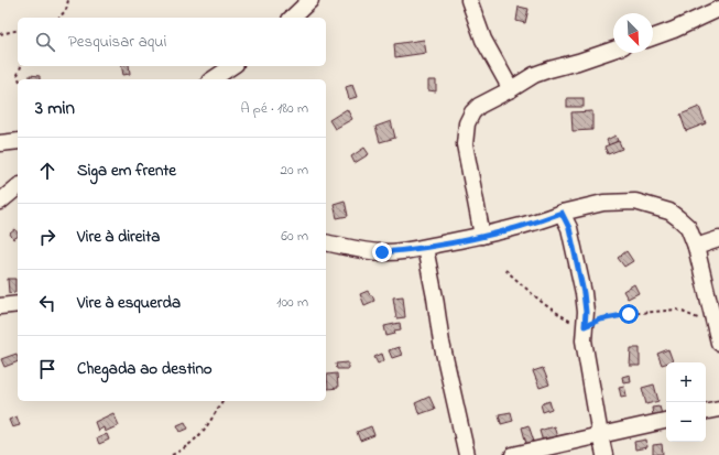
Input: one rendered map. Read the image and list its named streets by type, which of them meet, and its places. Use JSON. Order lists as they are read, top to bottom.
{
  "north": "bottom right",
  "page": {
    "search": "Pesquisar aqui",
    "heading": ["3 min", "A pé · 180 m"],
    "list": [
      ["Siga em frente", "20 m"],
      ["Vire à direita", "60 m"],
      ["Vire à esquerda", "100 m"],
      "Chegada ao destino"
    ],
    "map_buttons": ["+", "−"]
  }
}
